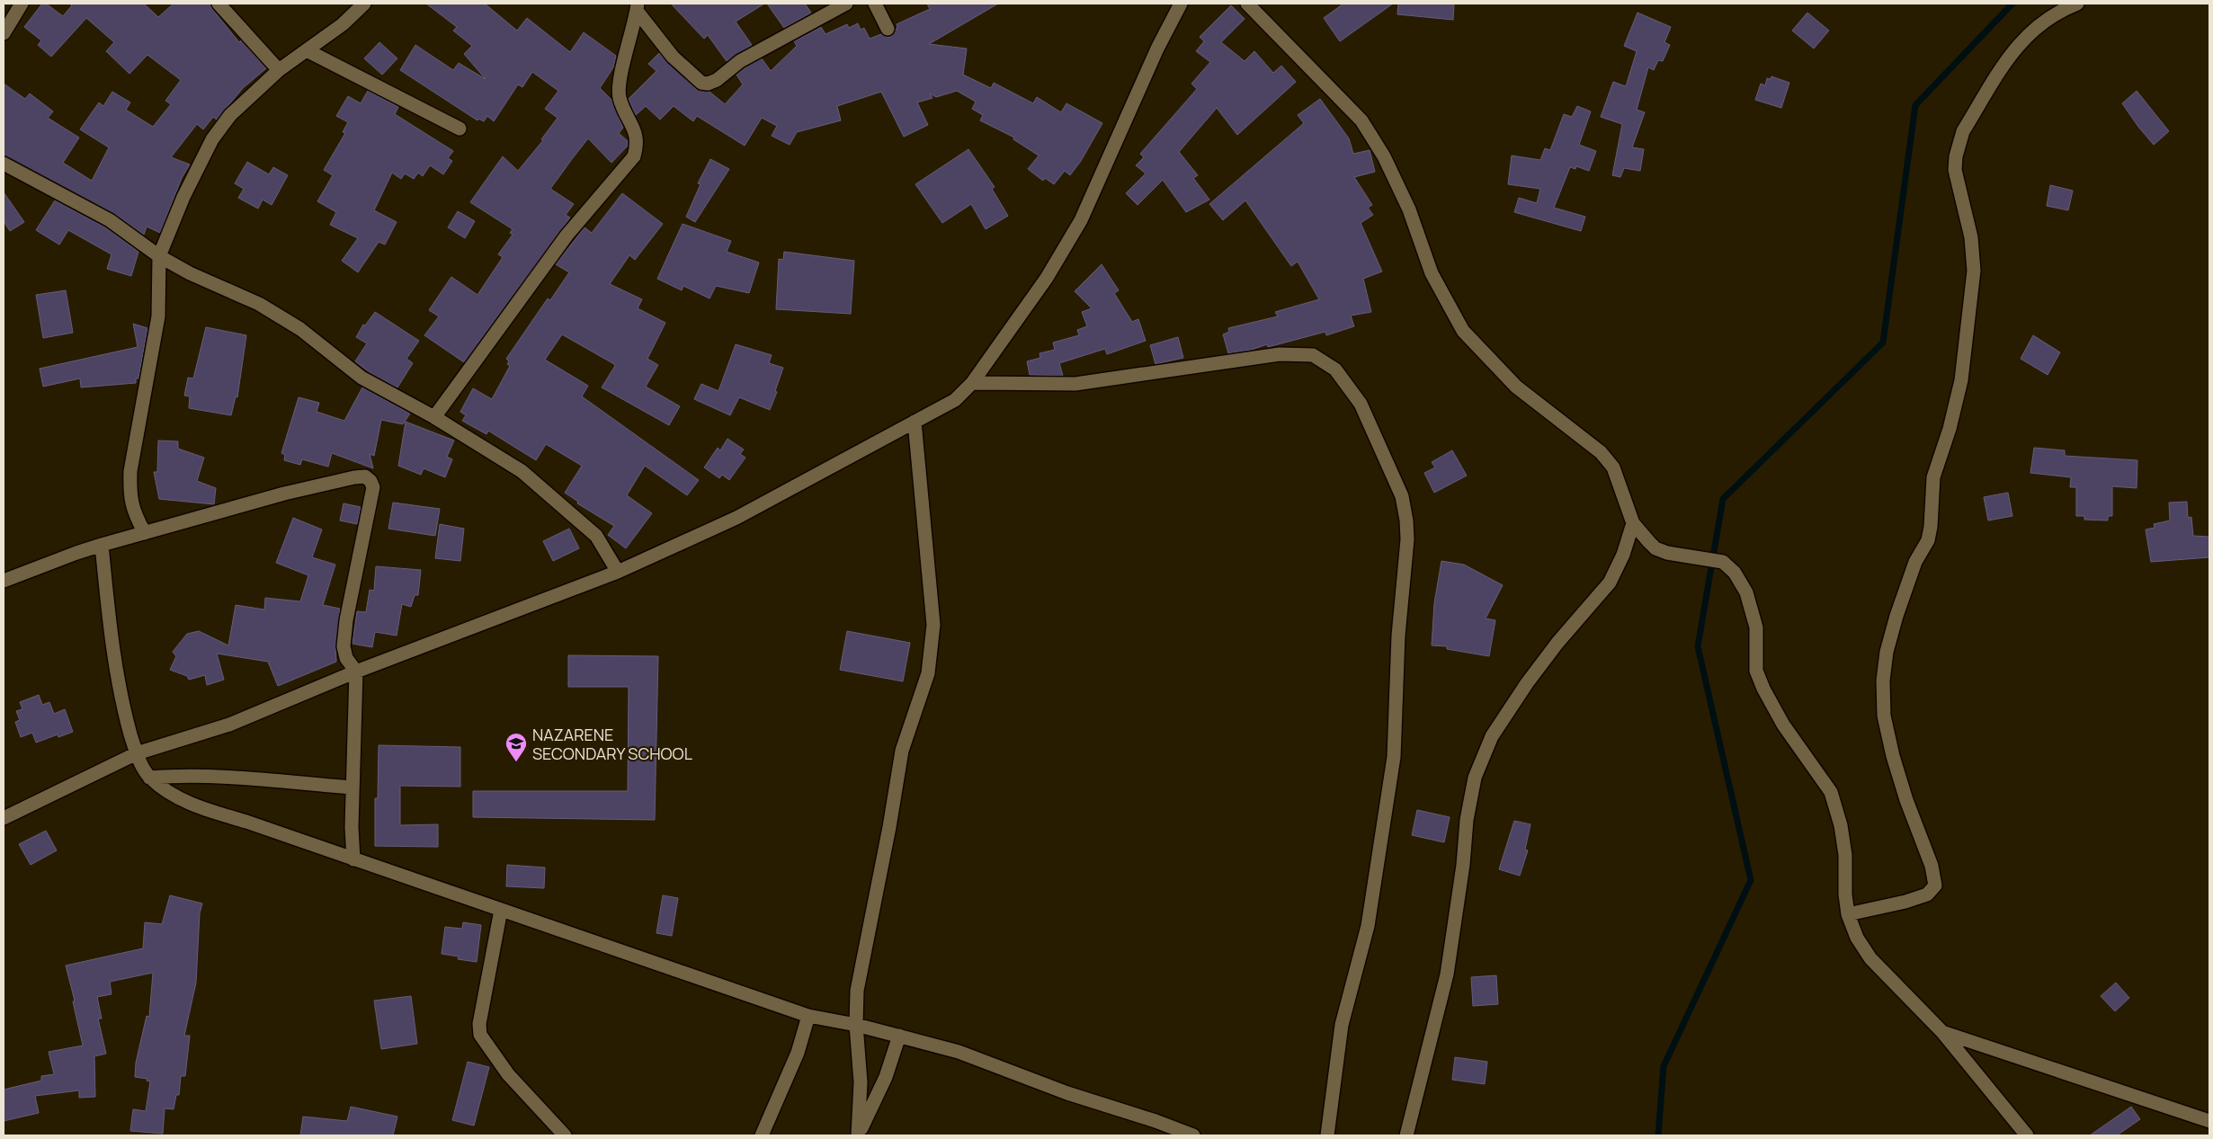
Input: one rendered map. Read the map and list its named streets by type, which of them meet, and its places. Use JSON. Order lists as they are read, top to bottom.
{
  "places": {
    "school or university": ["NAZARENE SECONDARY SCHOOL"]
  }
}
